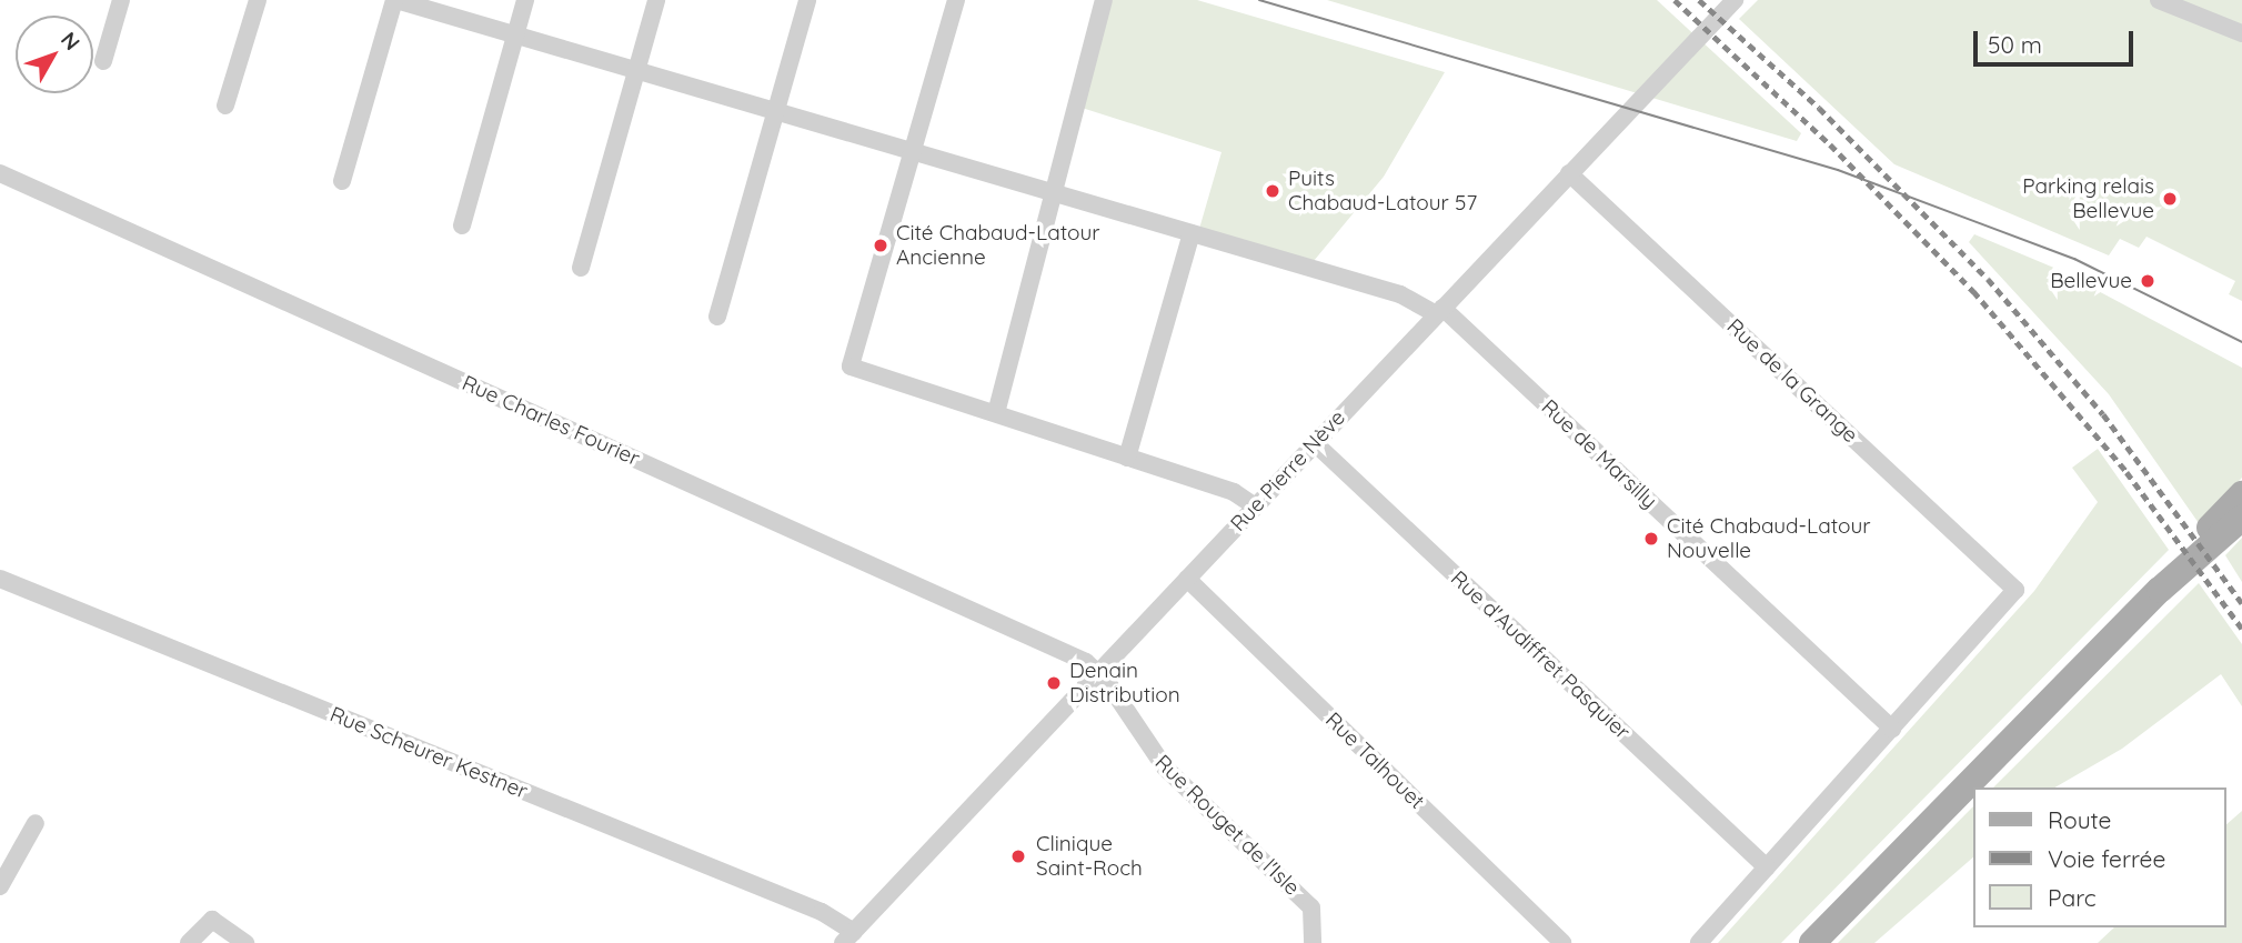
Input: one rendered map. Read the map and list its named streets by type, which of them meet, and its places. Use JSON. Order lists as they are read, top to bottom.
{
  "streets": {
    "street": [
      "Rue de la Grange",
      "Rue Charles Fourier",
      "Rue de Marsilly",
      "Rue Pierre Nève",
      "Rue d'Audiffret Pasquier",
      "Rue Scheurer Kestner",
      "Rue Talhouet",
      "Rue Rouget de l'Isle"
    ]
  },
  "crossings": [
    ["Rue de la Grange", "Rue de Marsilly"],
    ["Rue de la Grange", "Rue Pierre Nève"],
    ["Rue Charles Fourier", "Rue Pierre Nève"],
    ["Rue Charles Fourier", "Rue Rouget de l'Isle"],
    ["Rue de Marsilly", "Rue Pierre Nève"],
    ["Rue Pierre Nève", "Rue d'Audiffret Pasquier"],
    ["Rue Pierre Nève", "Rue Scheurer Kestner"],
    ["Rue Pierre Nève", "Rue Talhouet"],
    ["Rue Pierre Nève", "Rue Rouget de l'Isle"]
  ],
  "places": [
    "Puits Chabaud-Latour 57",
    "Parking relais Bellevue",
    "Cité Chabaud-Latour Ancienne",
    "Bellevue",
    "Cité Chabaud-Latour Nouvelle",
    "Denain Distribution",
    "Clinique Saint-Roch"
  ],
  "legend": ["Route", "Voie ferrée", "Parc"],
  "scale_bar": "50 m",
  "north": "top right"
}
